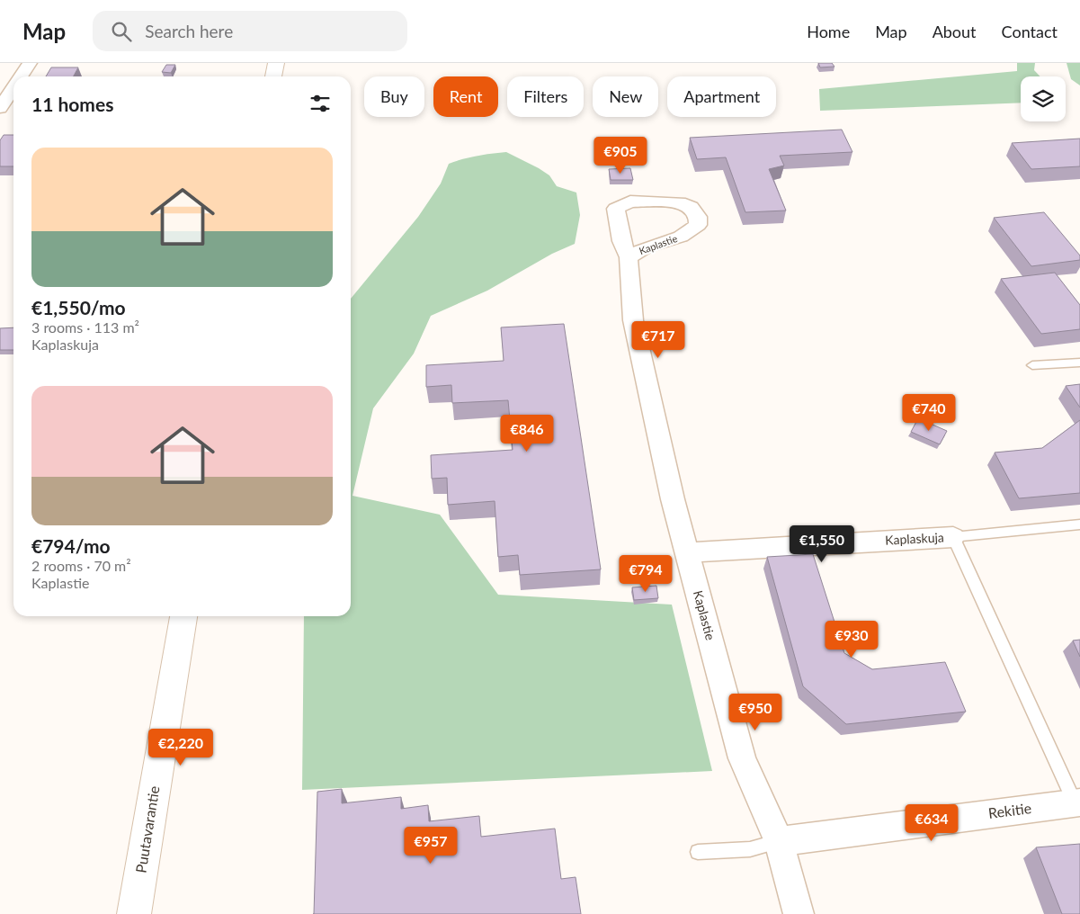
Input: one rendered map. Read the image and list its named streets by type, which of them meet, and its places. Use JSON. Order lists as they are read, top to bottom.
{
  "streets": {
    "main road": ["Puutavarantie"],
    "street": ["Kaplastie", "Kaplaskuja", "Rekitie"]
  },
  "crossings": [
    ["Kaplastie", "Kaplaskuja"],
    ["Kaplastie", "Rekitie"]
  ],
  "page": {
    "header": "Map",
    "search": "Search here",
    "nav": [
      "Home",
      "Map",
      "About",
      "Contact"
    ],
    "chip": [
      "Buy",
      "Rent",
      "Filters",
      "New",
      "Apartment"
    ],
    "heading": "11 homes",
    "list": [
      {
        "name": "€1,550/mo",
        "note": "3 rooms · 113 m² · Kaplaskuja"
      },
      {
        "name": "€794/mo",
        "note": "2 rooms · 70 m² · Kaplastie"
      }
    ],
    "price": [
      "€905",
      "€717",
      "€740",
      "€846",
      "€1,550",
      "€794",
      "€930",
      "€950",
      "€2,220",
      "€634",
      "€957"
    ]
  }
}
